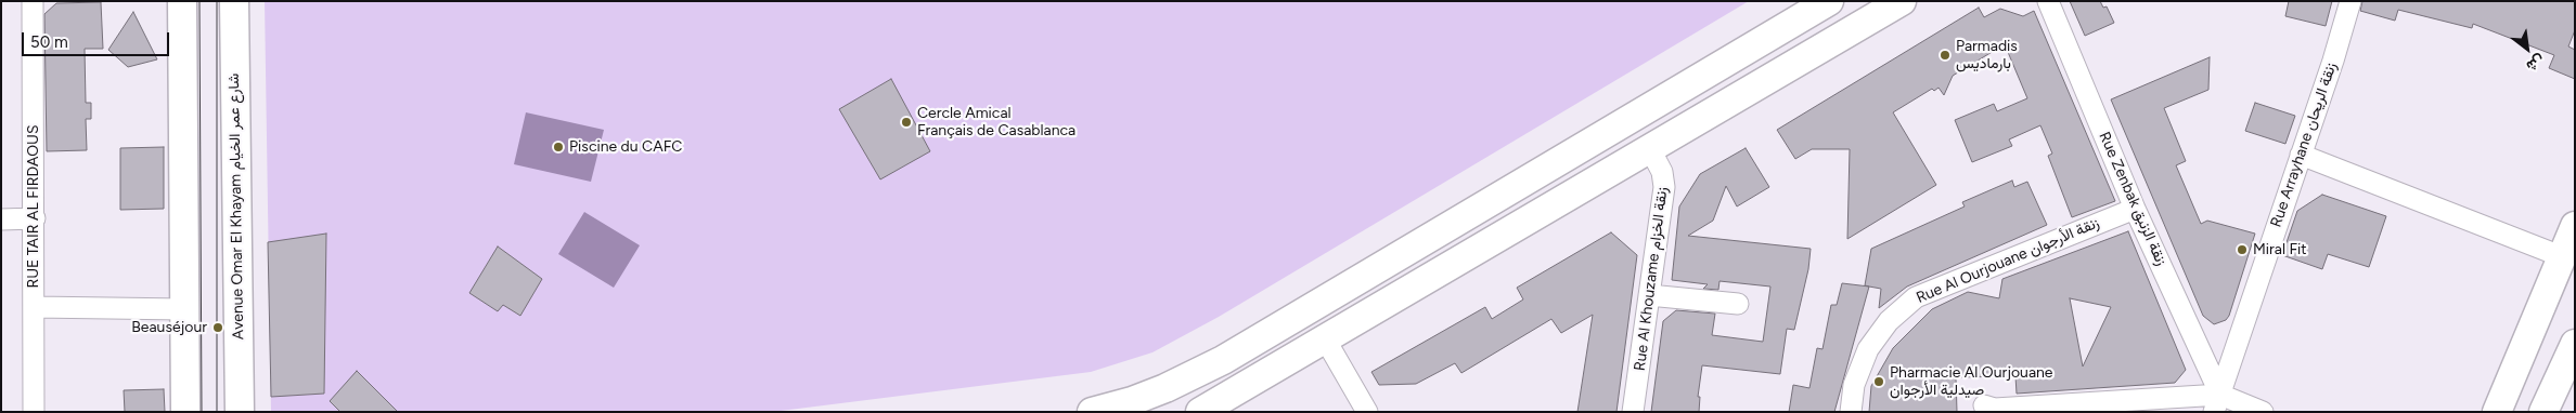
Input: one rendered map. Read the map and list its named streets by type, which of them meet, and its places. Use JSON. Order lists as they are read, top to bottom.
{
  "streets": {
    "main road": ["Avenue Omar El Khayam شارع عمر الخيام"],
    "street": [
      "Rue Arrayhane زنقة الريحان",
      "Rue Zenbak زنقة الزنبق",
      "RUE TAIR AL FIRDAOUS",
      "Rue Al Ourjouane زنقة الأرجوان",
      "Rue Al Khouzame زنقة الخزام"
    ]
  },
  "crossings": [
    ["Rue Arrayhane زنقة الريحان", "Rue Zenbak زنقة الزنبق"],
    ["Rue Zenbak زنقة الزنبق", "Rue Al Ourjouane زنقة الأرجوان"]
  ],
  "places": [
    "Parmadis بارماديس",
    "Cercle Amical Français de Casablanca",
    "Piscine du CAFC",
    "Miral Fit",
    "Beauséjour",
    "Pharmacie Al Ourjouane صيدلية الأرجوان"
  ],
  "scale_bar": "50 m",
  "north": "bottom right"
}
